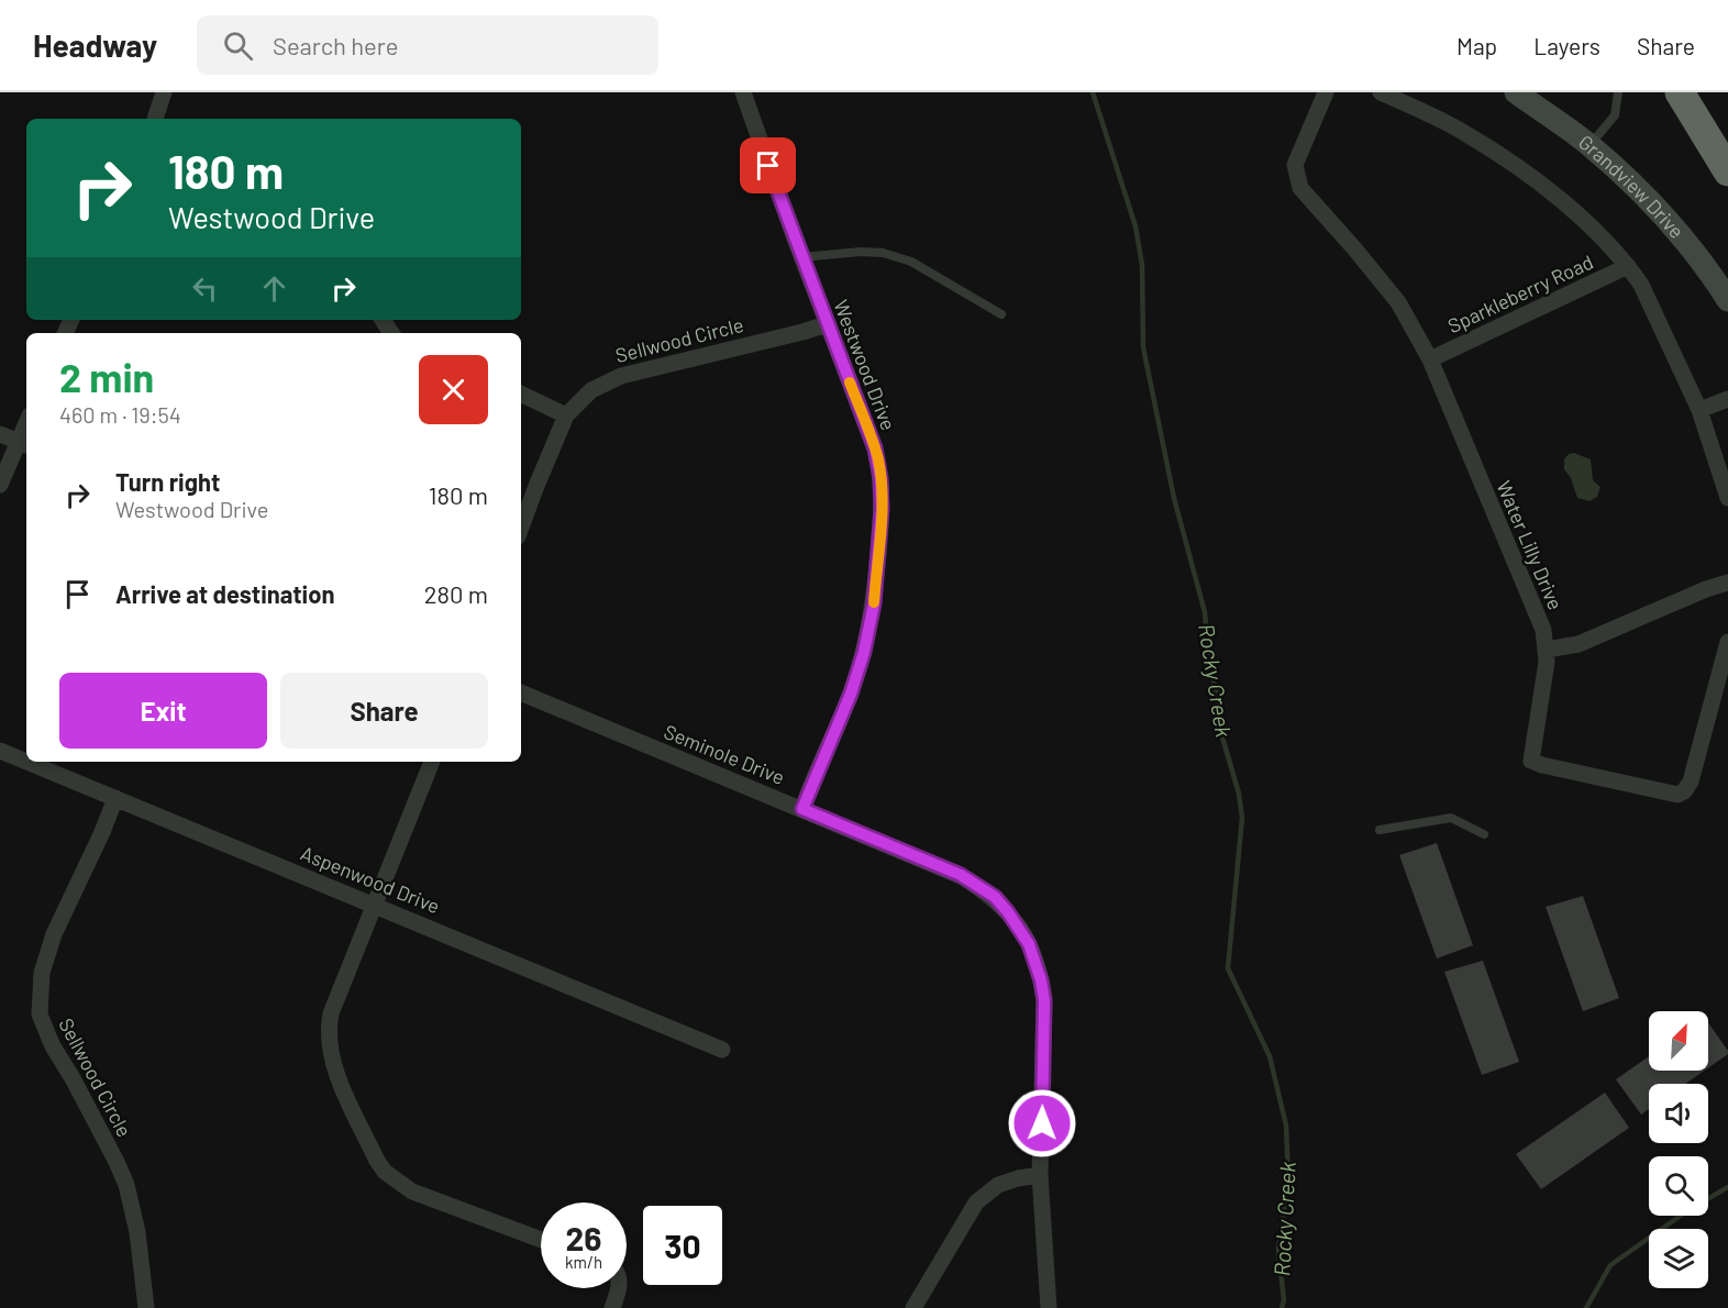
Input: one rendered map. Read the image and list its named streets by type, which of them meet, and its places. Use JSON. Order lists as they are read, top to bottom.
{
  "streets": {
    "street": [
      "Grandview Drive",
      "Sparkleberry Road",
      "Sellwood Circle",
      "Westwood Drive",
      "Water Lilly Drive",
      "Seminole Drive",
      "Aspenwood Drive"
    ]
  },
  "crossings": [
    ["Sparkleberry Road", "Water Lilly Drive"],
    ["Sellwood Circle", "Westwood Drive"],
    ["Sellwood Circle", "Aspenwood Drive"],
    ["Westwood Drive", "Seminole Drive"]
  ],
  "water": ["Rocky Creek"],
  "north": "top right",
  "page": {
    "header": "Headway",
    "search": "Search here",
    "nav": ["Map", "Layers", "Share"],
    "turn": ["180 m", "Westwood Drive"],
    "heading": ["2 min", "460 m · 19:54"],
    "list": [
      {
        "name": "Turn right",
        "note": "Westwood Drive",
        "value": "180 m"
      },
      {
        "name": "Arrive at destination",
        "value": "280 m"
      }
    ],
    "buttons": ["Exit", "Share"],
    "speed": "26 km/h",
    "limit": "30"
  }
}
